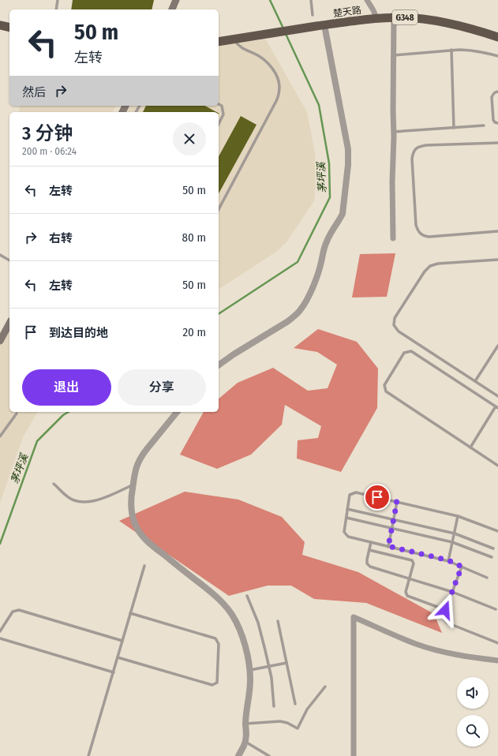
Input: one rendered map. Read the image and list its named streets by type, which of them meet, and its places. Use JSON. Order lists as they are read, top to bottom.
{
  "streets": {
    "highway": ["楚天路", "G348"]
  },
  "water": ["茅坪溪"],
  "page": {
    "turn": ["50 m", "左转"],
    "then": "然后",
    "heading": ["3 分钟", "200 m · 06:24"],
    "list": [
      {
        "name": "左转",
        "value": "50 m"
      },
      {
        "name": "右转",
        "value": "80 m"
      },
      {
        "name": "左转",
        "value": "50 m"
      },
      {
        "name": "到达目的地",
        "value": "20 m"
      }
    ],
    "buttons": ["退出", "分享"]
  }
}
